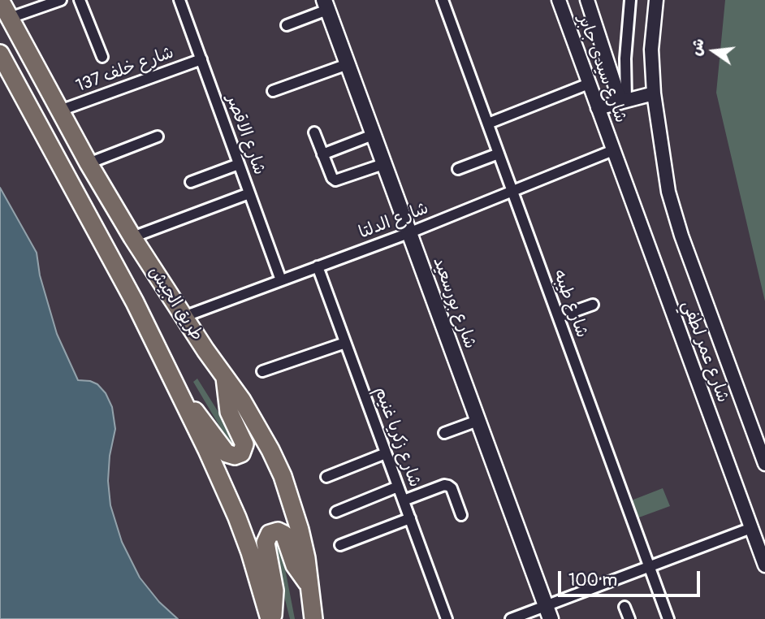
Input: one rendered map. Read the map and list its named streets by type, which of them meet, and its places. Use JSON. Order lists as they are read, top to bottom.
{
  "streets": {
    "highway": ["طريق الجيش"],
    "main road": ["شارع بورسعيد"],
    "street": [
      "شارع سيدى جابر",
      "شارع خلف 137",
      "شارع الاقصر",
      "شارع الدلتا",
      "شارع طيبه",
      "شارع عمر لطفي",
      "شارع زكريا غنيم"
    ]
  },
  "crossings": [
    ["شارع سيدى جابر", "شارع الدلتا"],
    ["شارع سيدى جابر", "شارع عمر لطفي"],
    ["شارع خلف 137", "شارع الاقصر"],
    ["شارع خلف 137", "طريق الجيش"],
    ["شارع الاقصر", "شارع الدلتا"],
    ["شارع الدلتا", "شارع بورسعيد"],
    ["شارع الدلتا", "طريق الجيش"],
    ["شارع الدلتا", "شارع طيبه"],
    ["شارع الدلتا", "شارع عمر لطفي"],
    ["شارع الدلتا", "شارع زكريا غنيم"]
  ],
  "scale_bar": "100 m",
  "north": "left"
}
